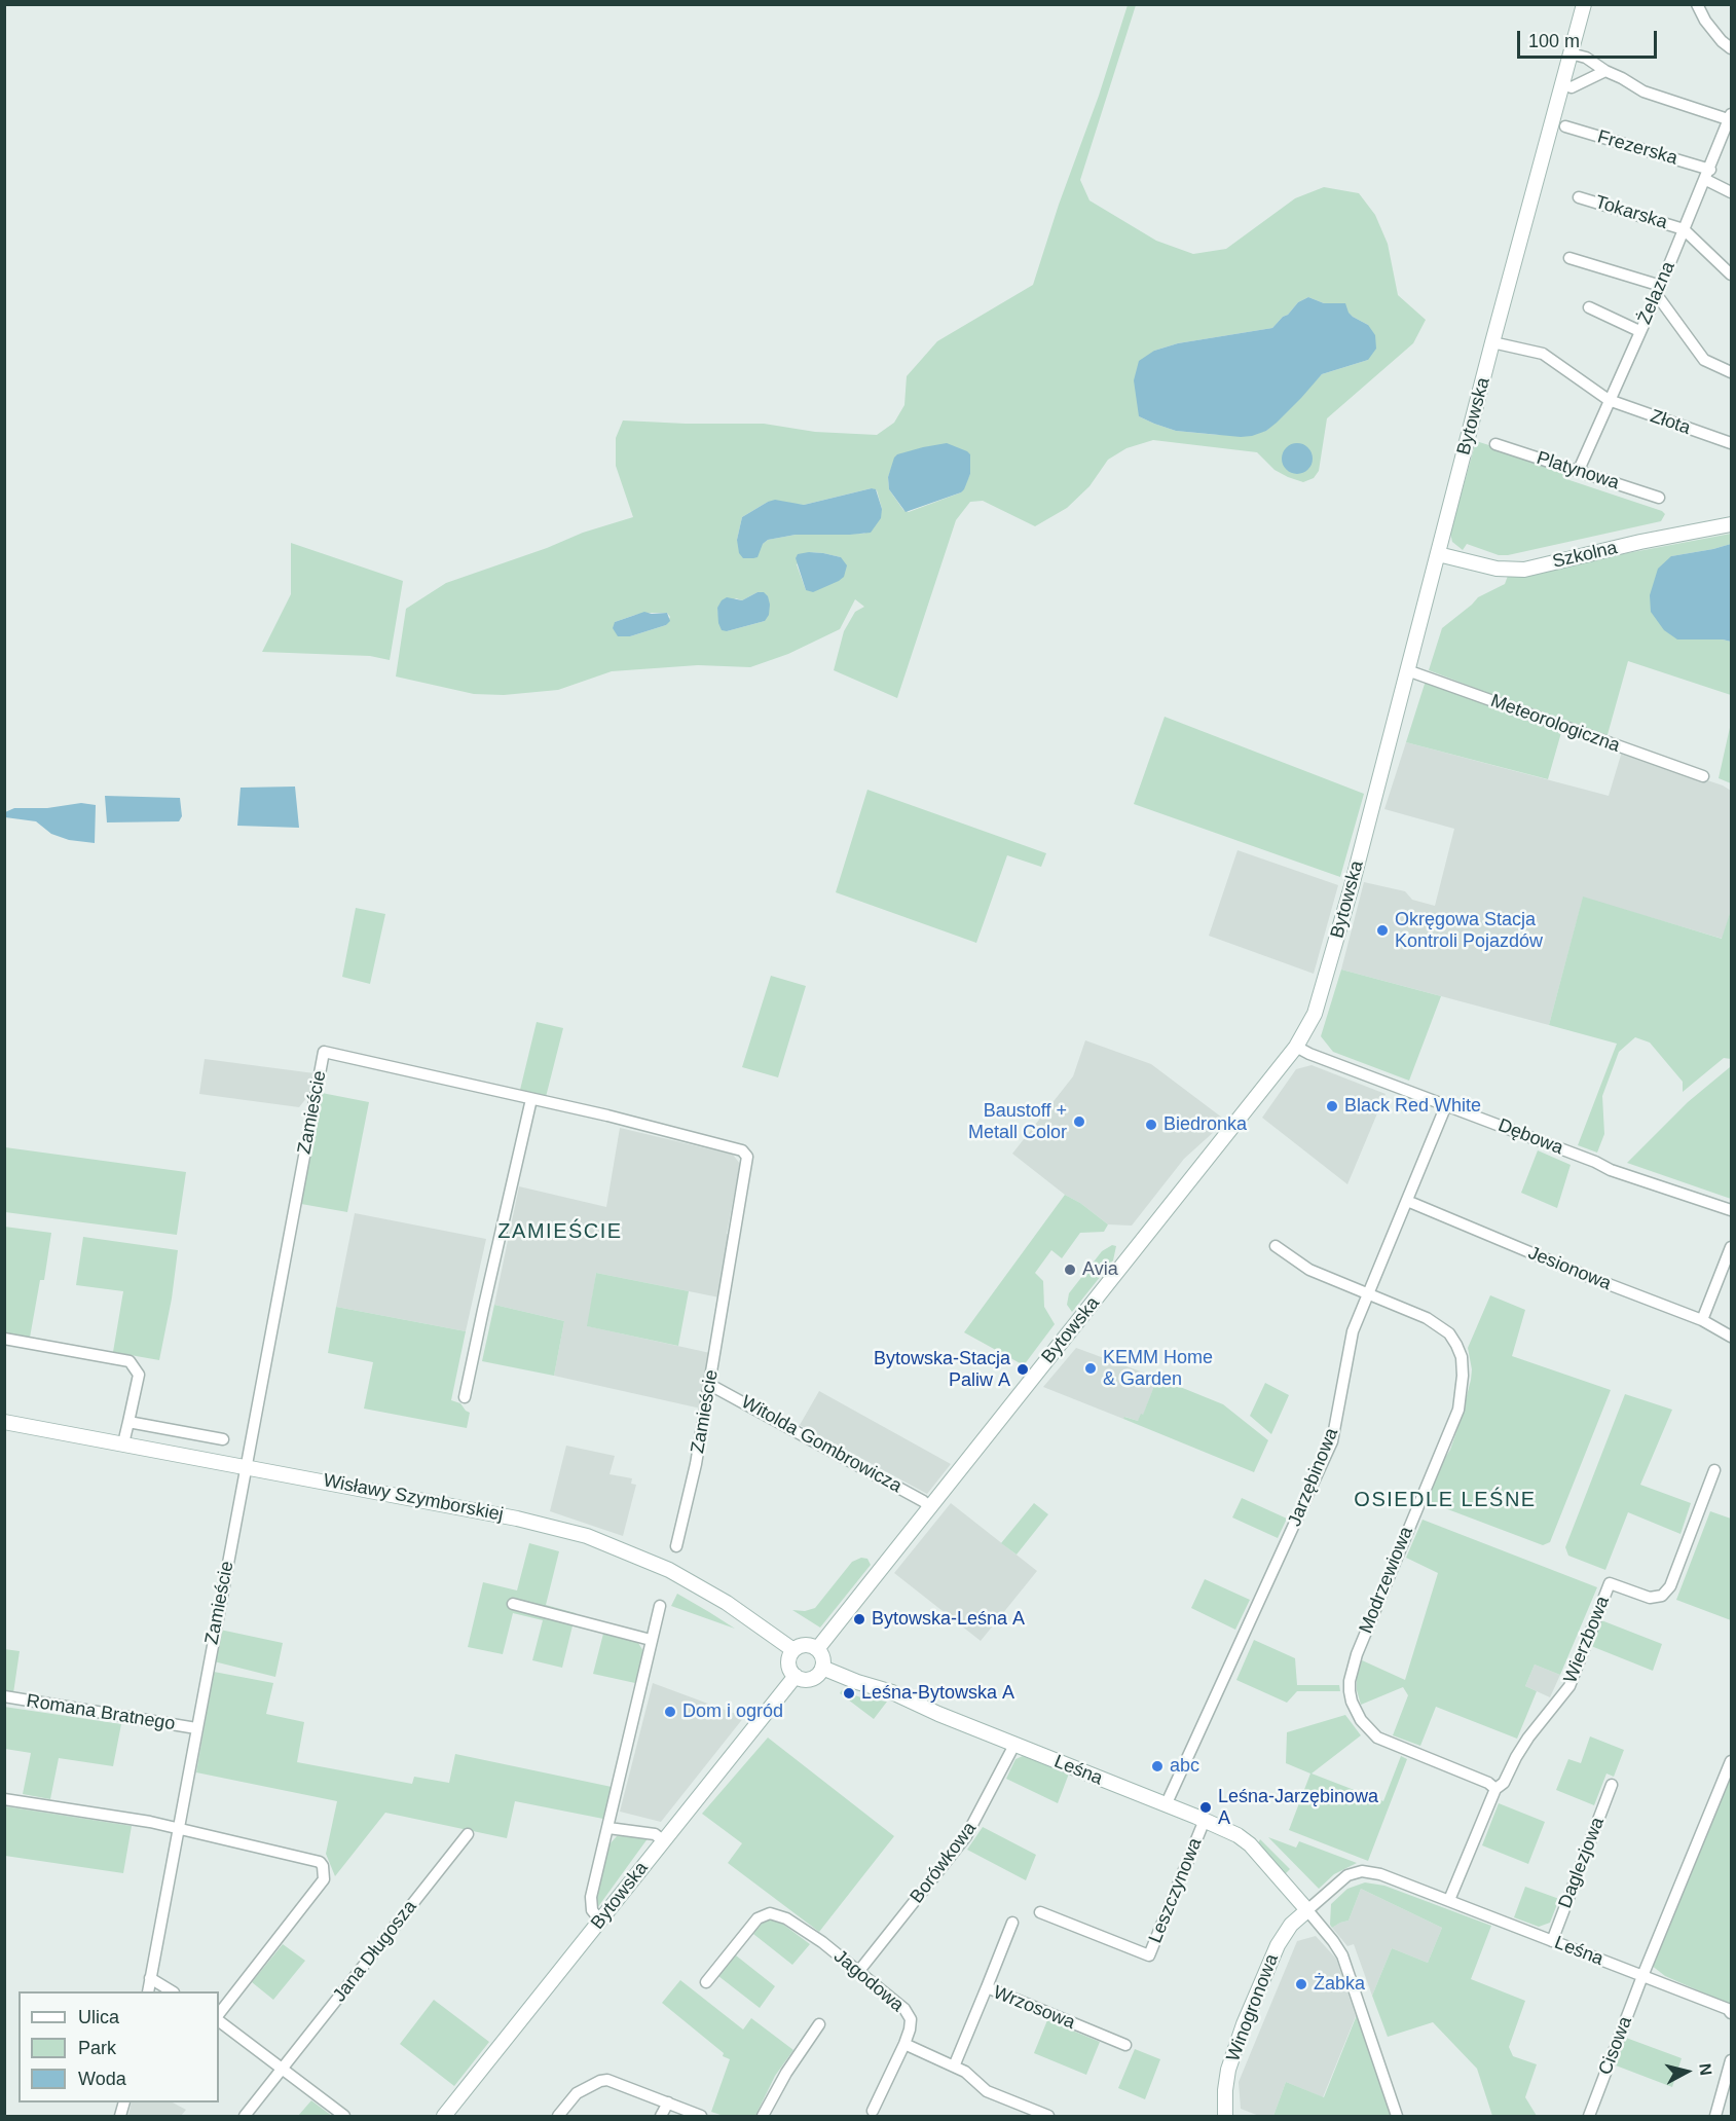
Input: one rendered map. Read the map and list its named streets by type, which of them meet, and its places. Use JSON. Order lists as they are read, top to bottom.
{
  "streets": {
    "main road": [
      "Bytowska",
      "Szkolna",
      "Wisławy Szymborskiej",
      "Leśna",
      "Winogronowa"
    ],
    "street": [
      "Frezerska",
      "Tokarska",
      "Żelazna",
      "Złota",
      "Platynowa",
      "Meteorologiczna",
      "Zamieście",
      "Dębowa",
      "Jesionowa",
      "Witolda Gombrowicza",
      "Jarzębinowa",
      "Modrzewiowa",
      "Wierzbowa",
      "Romana Bratnego",
      "Borówkowa",
      "Daglezjowa",
      "Leszczynowa",
      "Jana Długosza",
      "Jagodowa",
      "Wrzosowa",
      "Cisowa"
    ]
  },
  "crossings": [
    ["Frezerska", "Żelazna"],
    ["Tokarska", "Żelazna"],
    ["Żelazna", "Złota"],
    ["Żelazna", "Platynowa"],
    ["Bytowska", "Złota"],
    ["Bytowska", "Szkolna"],
    ["Bytowska", "Meteorologiczna"],
    ["Bytowska", "Dębowa"],
    ["Bytowska", "Witolda Gombrowicza"],
    ["Bytowska", "Wisławy Szymborskiej"],
    ["Bytowska", "Leśna"],
    ["Zamieście", "Witolda Gombrowicza"],
    ["Zamieście", "Wisławy Szymborskiej"],
    ["Zamieście", "Romana Bratnego"],
    ["Dębowa", "Jarzębinowa"],
    ["Jesionowa", "Jarzębinowa"],
    ["Jarzębinowa", "Modrzewiowa"],
    ["Jarzębinowa", "Leśna"],
    ["Wisławy Szymborskiej", "Leśna"],
    ["Modrzewiowa", "Wierzbowa"],
    ["Leśna", "Borówkowa"],
    ["Leśna", "Daglezjowa"],
    ["Leśna", "Leszczynowa"],
    ["Leśna", "Winogronowa"],
    ["Leśna", "Cisowa"],
    ["Borówkowa", "Jagodowa"]
  ],
  "districts": ["ZAMIEŚCIE", "OSIEDLE LEŚNE"],
  "places": [
    "Okręgowa Stacja Kontroli Pojazdów",
    "Black Red White",
    "Baustoff + Metall Color",
    "Biedronka",
    "Avia",
    "KEMM Home & Garden",
    "Bytowska-Stacja Paliw A",
    "Bytowska-Leśna A",
    "Leśna-Bytowska A",
    "Dom i ogród",
    "abc",
    "Leśna-Jarzębinowa A",
    "Żabka"
  ],
  "legend": ["Ulica", "Park", "Woda"],
  "scale_bar": "100 m",
  "north": "right"
}
